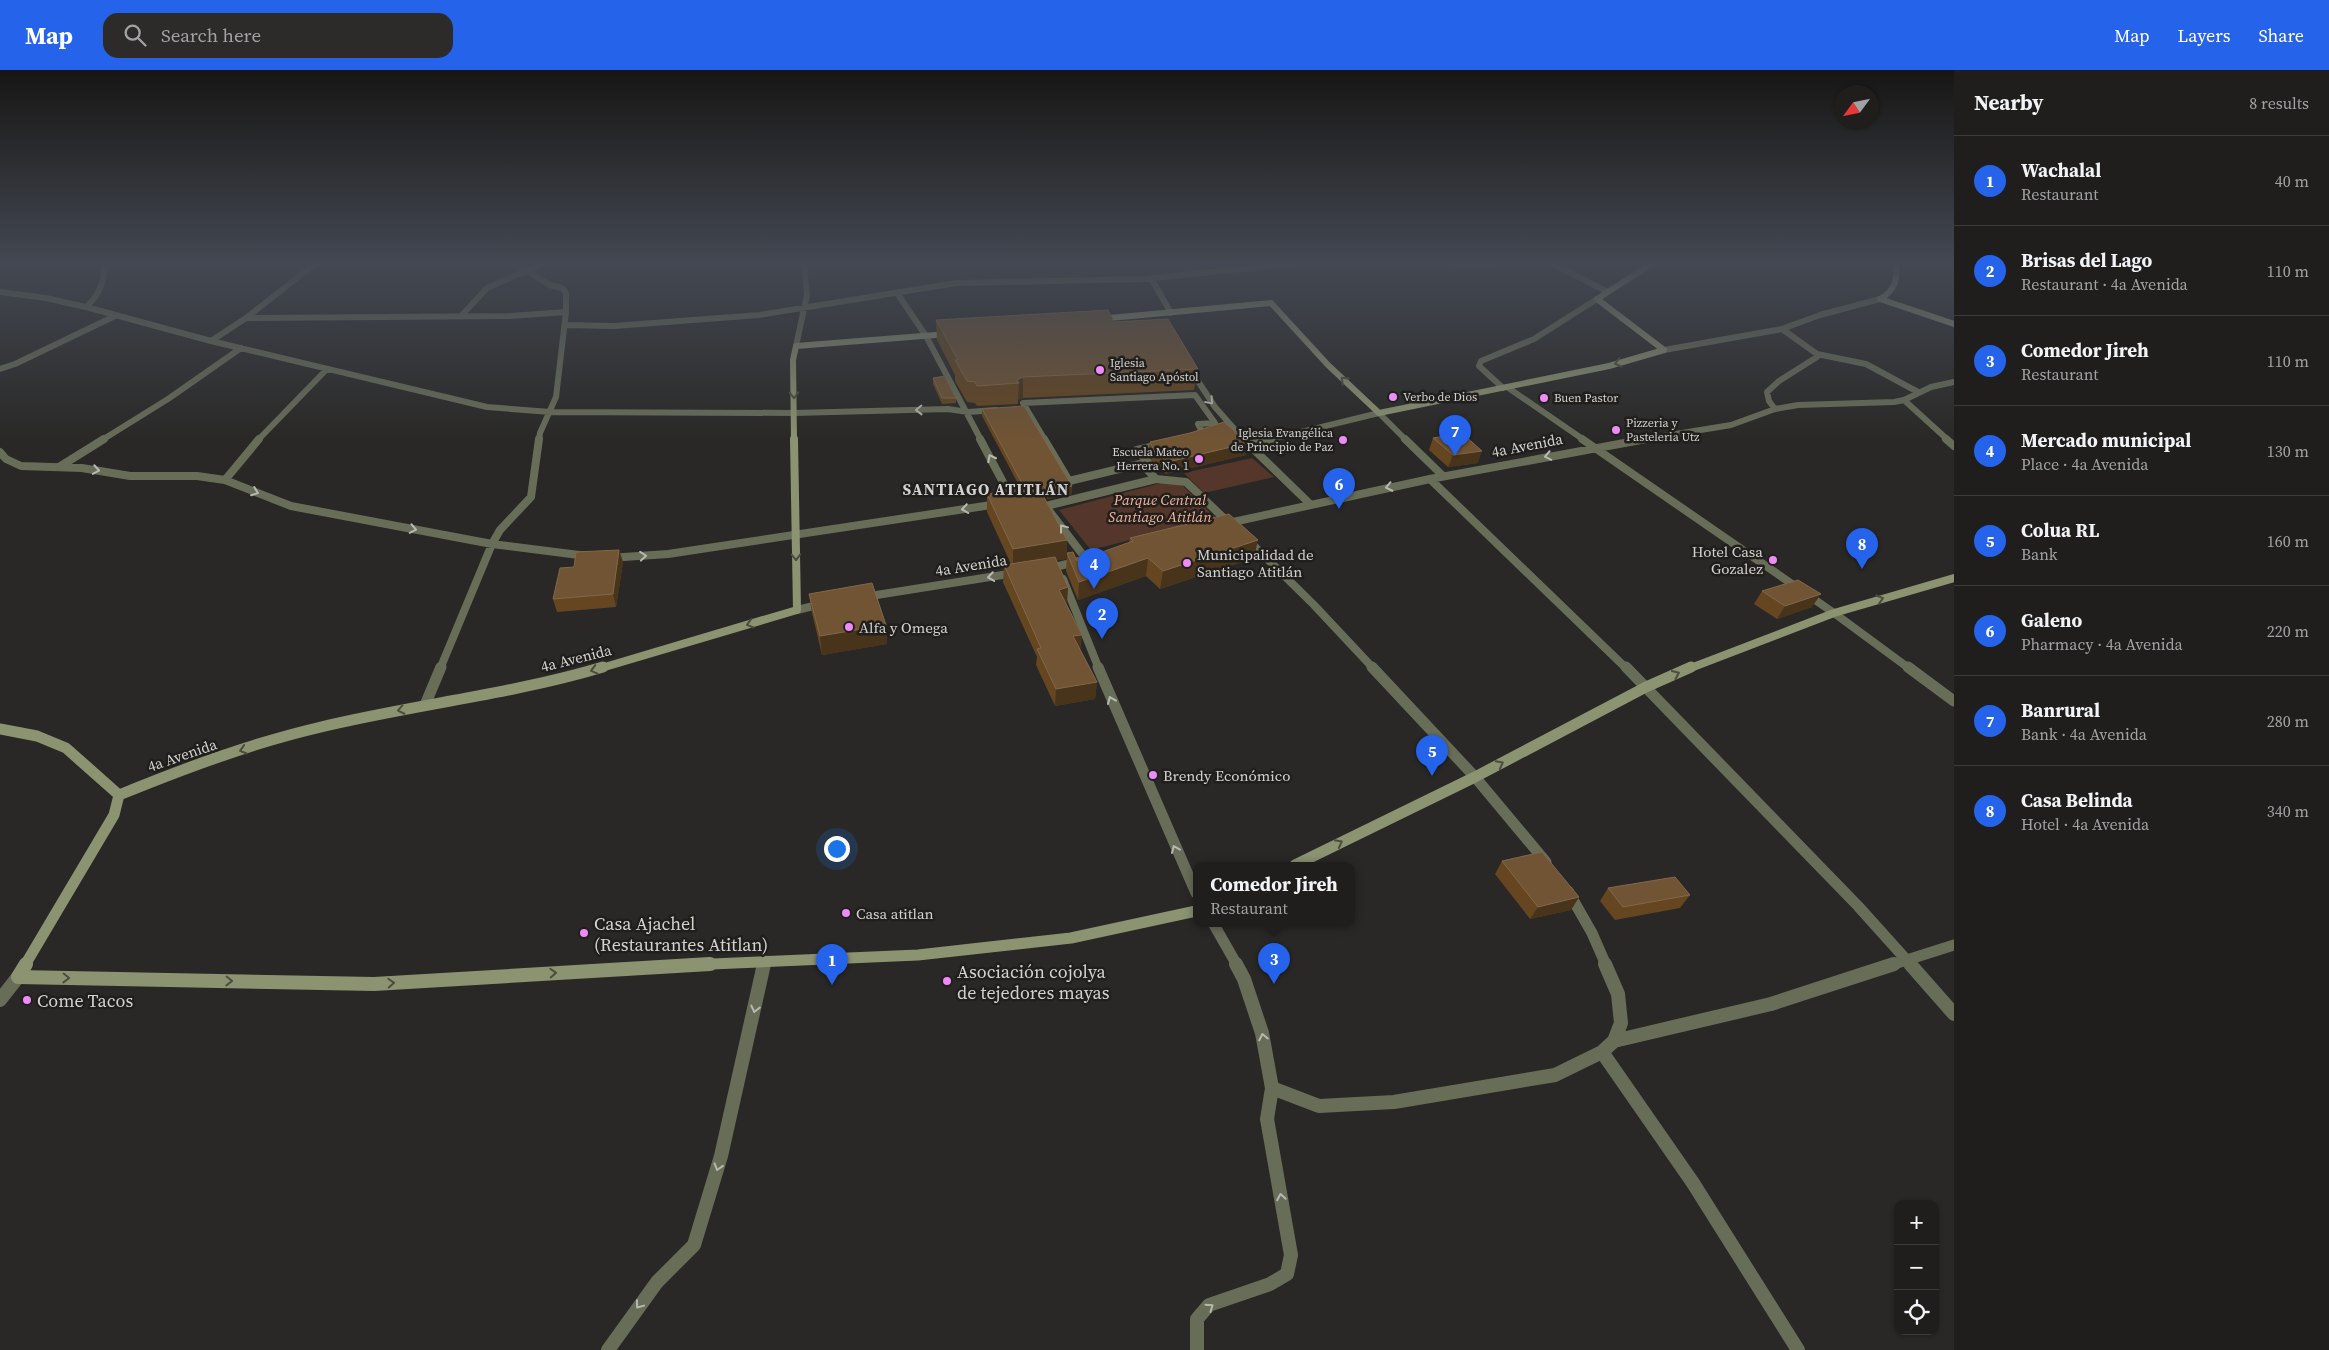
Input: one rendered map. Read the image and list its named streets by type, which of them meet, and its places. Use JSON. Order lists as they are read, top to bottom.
{
  "streets": {
    "main road": ["4a Avenida"]
  },
  "one_way": ["4a Avenida"],
  "districts": ["SANTIAGO ATITLÁN"],
  "parks": ["Parque Central Santiago Atitlán"],
  "places": [
    "Iglesia Santiago Apóstol",
    "Verbo de Dios",
    "Buen Pastor",
    "Pizzeria y Pasteleria Utz",
    "Iglesia Evangélica de Principio de Paz",
    "Escuela Mateo Herrera No. 1",
    "Hotel Casa Gozalez",
    "Municipalidad de Santiago Atitlán",
    "Alfa y Omega",
    "Brendy Económico",
    "Casa atitlan",
    "Casa Ajachel (Restaurantes Atitlan)",
    "Asociación cojolya de tejedores mayas",
    "Come Tacos"
  ],
  "north": "bottom left",
  "page": {
    "header": "Map",
    "search": "Search here",
    "nav": ["Map", "Layers", "Share"],
    "heading": ["Nearby", "8 results"],
    "list": [
      {
        "mark": "1",
        "name": "Wachalal",
        "note": "Restaurant",
        "value": "40 m"
      },
      {
        "mark": "2",
        "name": "Brisas del Lago",
        "note": "Restaurant · 4a Avenida",
        "value": "110 m"
      },
      {
        "mark": "3",
        "name": "Comedor Jireh",
        "note": "Restaurant",
        "value": "110 m"
      },
      {
        "mark": "4",
        "name": "Mercado municipal",
        "note": "Place · 4a Avenida",
        "value": "130 m"
      },
      {
        "mark": "5",
        "name": "Colua RL",
        "note": "Bank",
        "value": "160 m"
      },
      {
        "mark": "6",
        "name": "Galeno",
        "note": "Pharmacy · 4a Avenida",
        "value": "220 m"
      },
      {
        "mark": "7",
        "name": "Banrural",
        "note": "Bank · 4a Avenida",
        "value": "280 m"
      },
      {
        "mark": "8",
        "name": "Casa Belinda",
        "note": "Hotel · 4a Avenida",
        "value": "340 m"
      }
    ],
    "pins": [
      "7",
      "6",
      "8",
      "4",
      "2",
      "5",
      "3",
      "1"
    ],
    "popup": ["Comedor Jireh", "Restaurant"],
    "map_buttons": ["+", "−"]
  }
}
